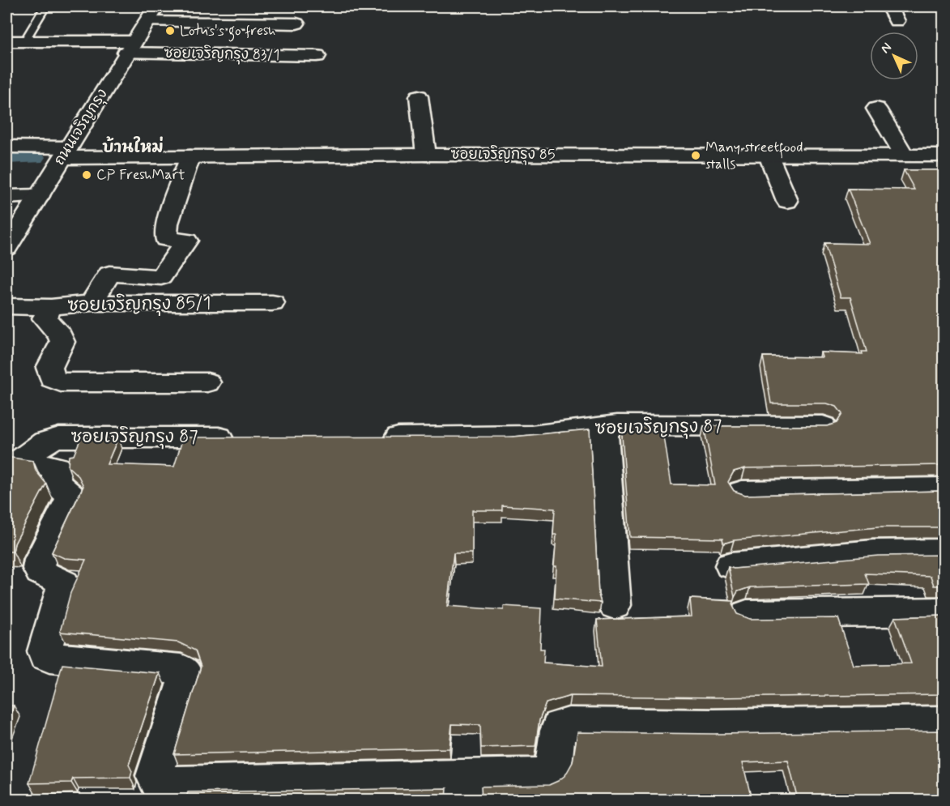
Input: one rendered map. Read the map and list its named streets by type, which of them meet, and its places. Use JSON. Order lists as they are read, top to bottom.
{
  "streets": {
    "street": [
      "ซอยเจริญกรุง 83/1",
      "ถนนเจริญกรุง",
      "ซอยเจริญกรุง 85",
      "ซอยเจริญกรุง 85/1",
      "ซอยเจริญกรุง 87"
    ]
  },
  "crossings": [
    ["ซอยเจริญกรุง 83/1", "ถนนเจริญกรุง"],
    ["ถนนเจริญกรุง", "ซอยเจริญกรุง 85"]
  ],
  "districts": ["บ้านใหม่"],
  "places": ["Lotus's go fresh", "Many streetfood stalls", "CP FreshMart"],
  "north": "top left"
}
